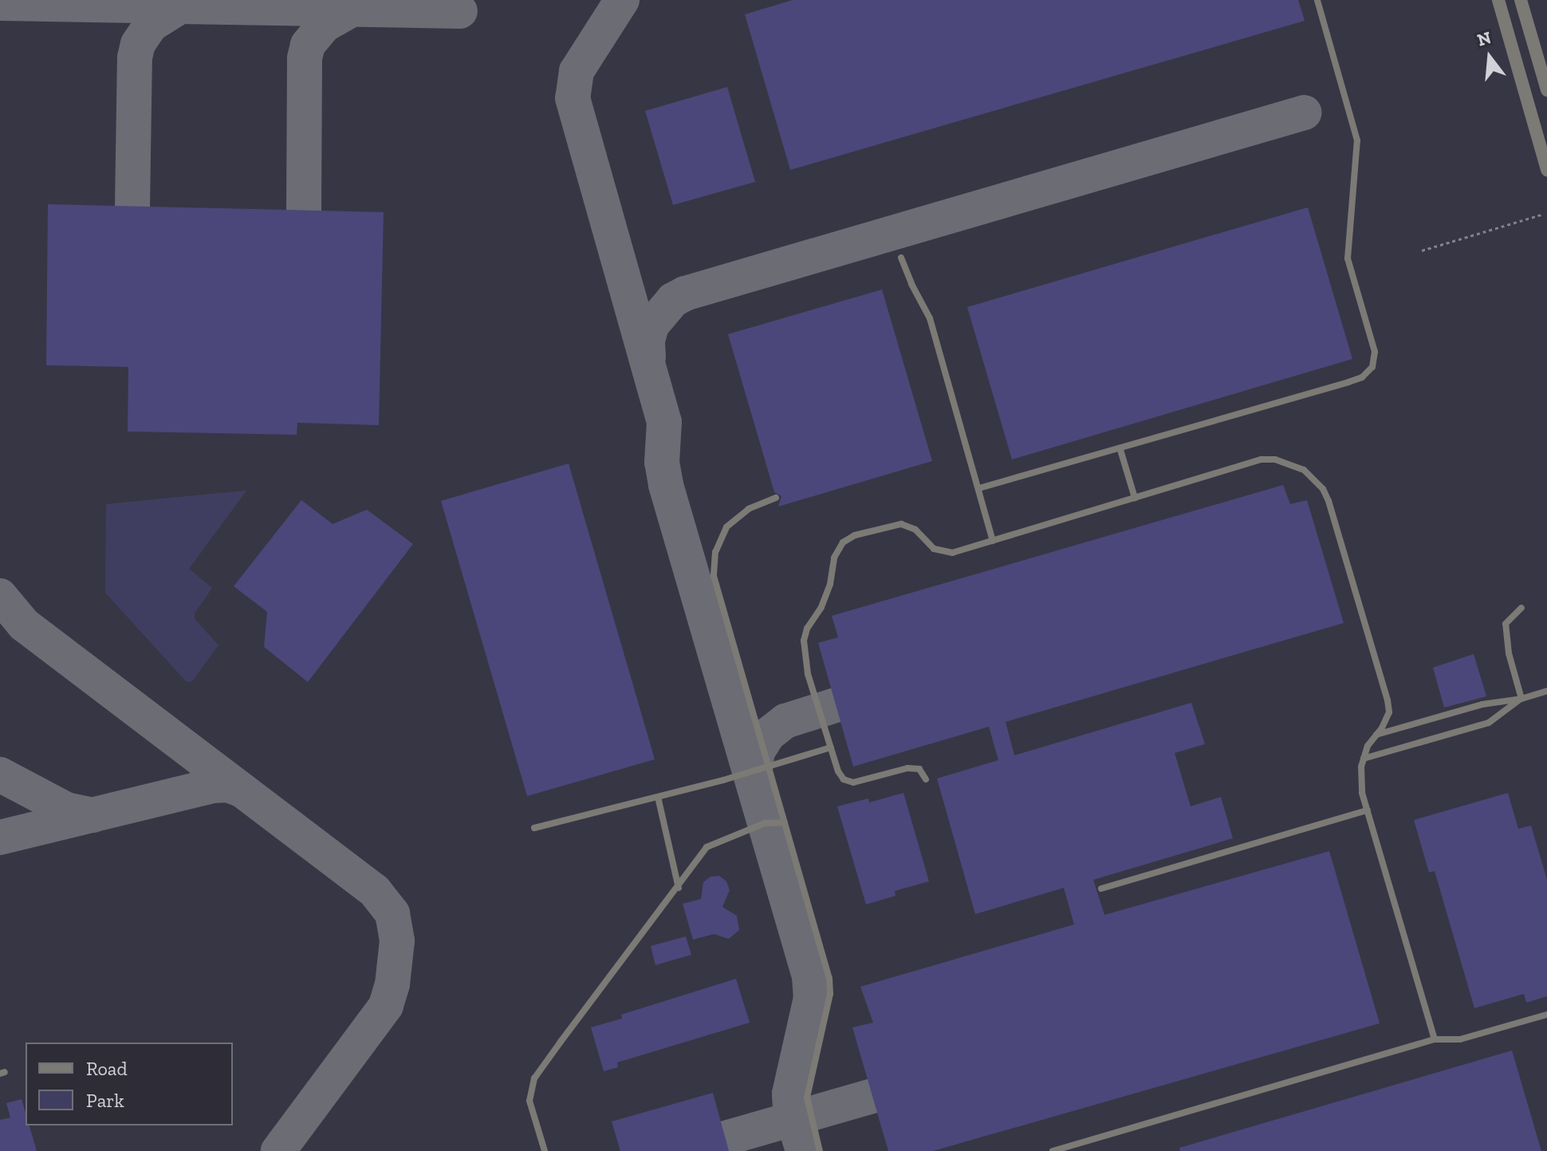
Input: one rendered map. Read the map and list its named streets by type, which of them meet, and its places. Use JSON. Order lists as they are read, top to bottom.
{
  "legend": ["Road", "Park"],
  "north": "top"
}
